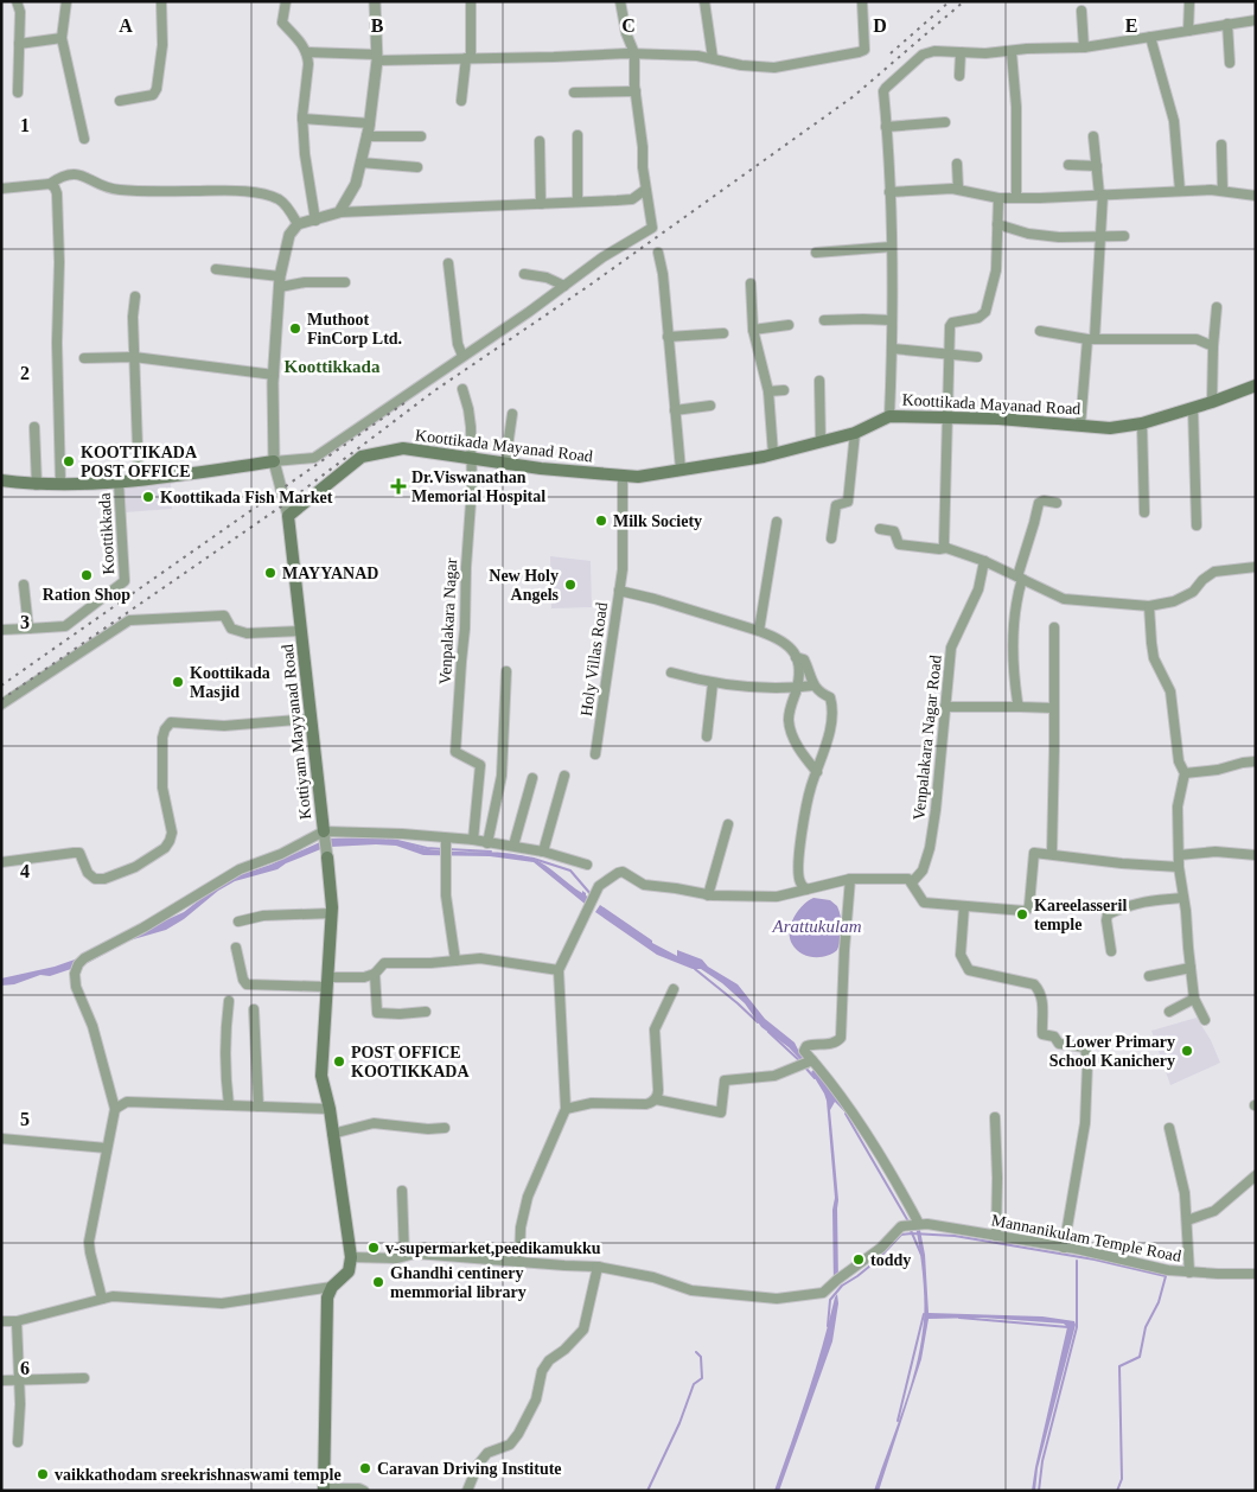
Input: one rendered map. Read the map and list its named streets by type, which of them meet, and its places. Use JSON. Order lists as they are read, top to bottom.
{
  "streets": {
    "main road": ["Koottikada Mayanad Road", "Kottiyam Mayyanad Road"],
    "street": [
      "Koottikkada",
      "Venpalakara Nagar",
      "Holy Villas Road",
      "Venpalakara Nagar Road",
      "Mannanikulam Temple Road"
    ]
  },
  "crossings": [
    ["Koottikada Mayanad Road", "Venpalakara Nagar"],
    ["Koottikada Mayanad Road", "Holy Villas Road"],
    ["Koottikada Mayanad Road", "Kottiyam Mayyanad Road"]
  ],
  "districts": ["Koottikkada"],
  "water": ["Arattukulam"],
  "places": {
    "other": [
      "Muthoot FinCorp Ltd.",
      "KOOTTIKADA POST OFFICE",
      "Koottikada Fish Market",
      "Milk Society",
      "MAYYANAD",
      "Ration Shop",
      "New Holy Angels",
      "Koottikada Masjid",
      "Kareelasseril temple",
      "Lower Primary School Kanichery",
      "POST OFFICE KOOTIKKADA",
      "v-supermarket,peedikamukku",
      "toddy",
      "Ghandhi centinery memmorial library",
      "Caravan Driving Institute",
      "vaikkathodam sreekrishnaswami temple"
    ],
    "health": ["Dr.Viswanathan Memorial Hospital"]
  },
  "grid": {
    "columns": [
      "A",
      "B",
      "C",
      "D",
      "E"
    ],
    "rows": [
      "1",
      "2",
      "3",
      "4",
      "5",
      "6"
    ]
  }
}
